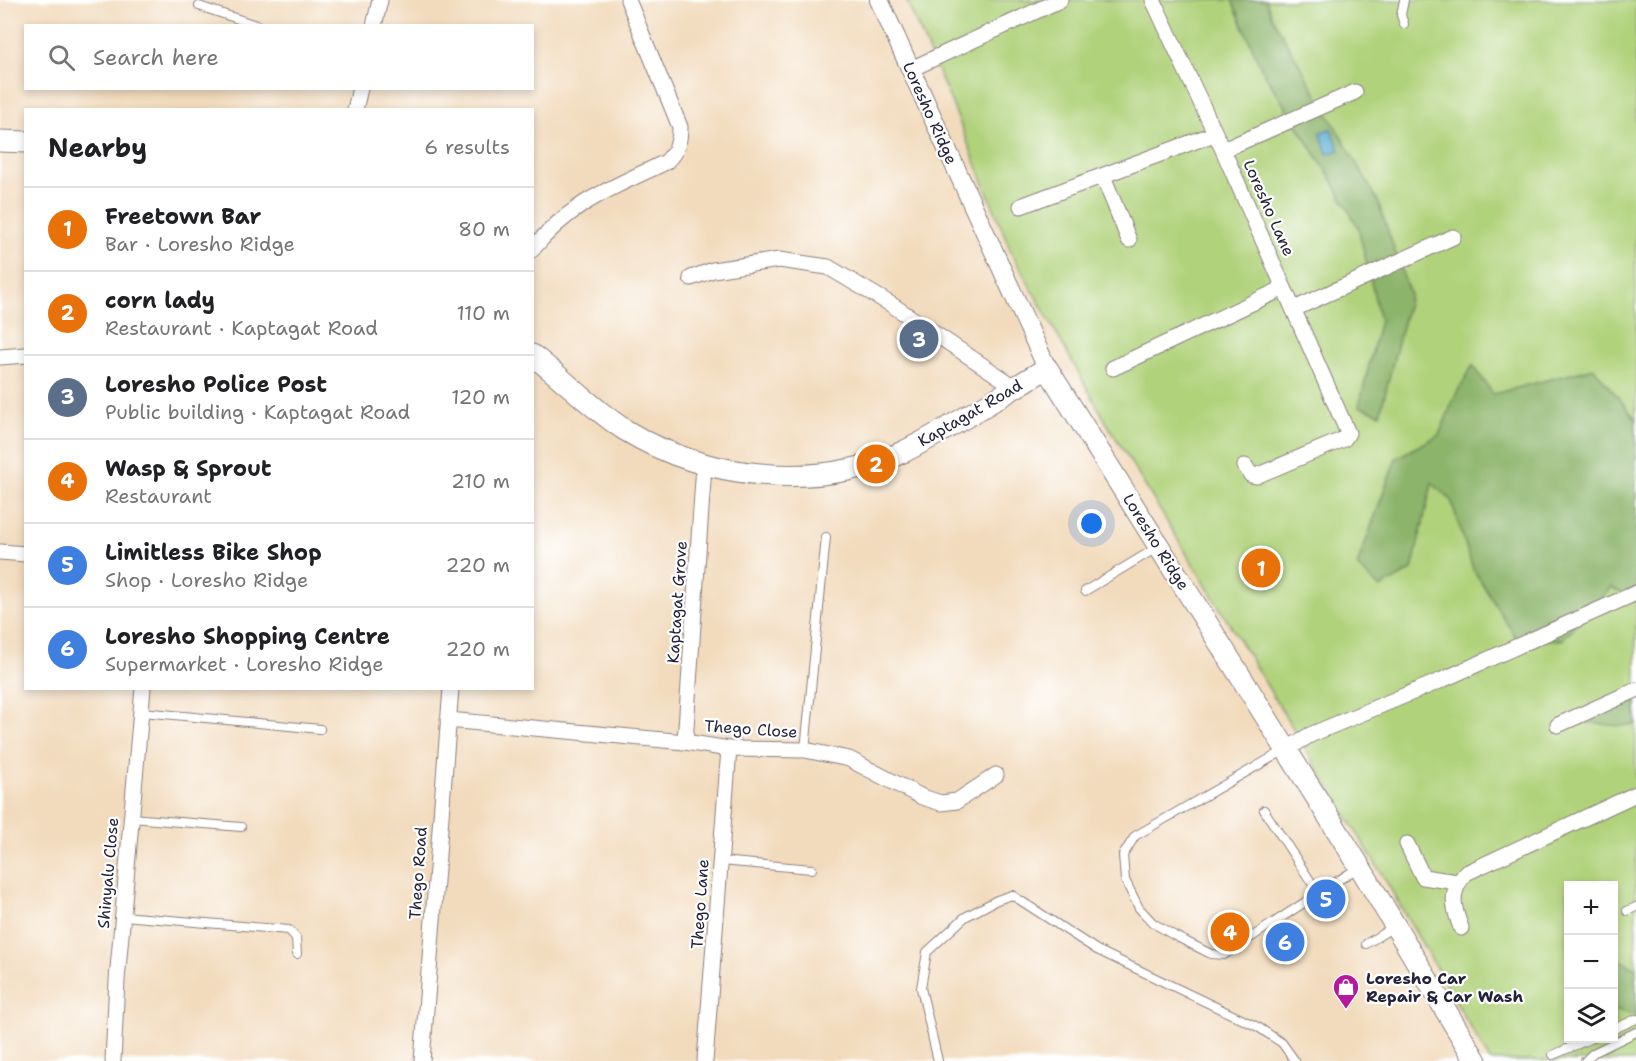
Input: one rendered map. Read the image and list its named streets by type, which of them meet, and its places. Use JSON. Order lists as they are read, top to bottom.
{
  "streets": {
    "main road": ["Loresho Ridge", "Kaptagat Road"],
    "street": [
      "Loresho Lane",
      "Kaptagat Grove",
      "Thego Close",
      "Shinyalu Close",
      "Thego Road",
      "Thego Lane"
    ]
  },
  "crossings": [
    ["Loresho Ridge", "Kaptagat Road"],
    ["Kaptagat Road", "Kaptagat Grove"],
    ["Kaptagat Grove", "Thego Close"],
    ["Thego Close", "Thego Road"],
    ["Thego Close", "Thego Lane"]
  ],
  "places": {
    "shop": ["Loresho Car Repair & Car Wash"]
  },
  "page": {
    "search": "Search here",
    "heading": ["Nearby", "6 results"],
    "list": [
      {
        "mark": "1",
        "name": "Freetown Bar",
        "note": "Bar · Loresho Ridge",
        "value": "80 m"
      },
      {
        "mark": "2",
        "name": "corn lady",
        "note": "Restaurant · Kaptagat Road",
        "value": "110 m"
      },
      {
        "mark": "3",
        "name": "Loresho Police Post",
        "note": "Public building · Kaptagat Road",
        "value": "120 m"
      },
      {
        "mark": "4",
        "name": "Wasp & Sprout",
        "note": "Restaurant",
        "value": "210 m"
      },
      {
        "mark": "5",
        "name": "Limitless Bike Shop",
        "note": "Shop · Loresho Ridge",
        "value": "220 m"
      },
      {
        "mark": "6",
        "name": "Loresho Shopping Centre",
        "note": "Supermarket · Loresho Ridge",
        "value": "220 m"
      }
    ],
    "pins": [
      "3",
      "2",
      "1",
      "5",
      "4",
      "6"
    ],
    "map_buttons": ["+", "−"]
  }
}
